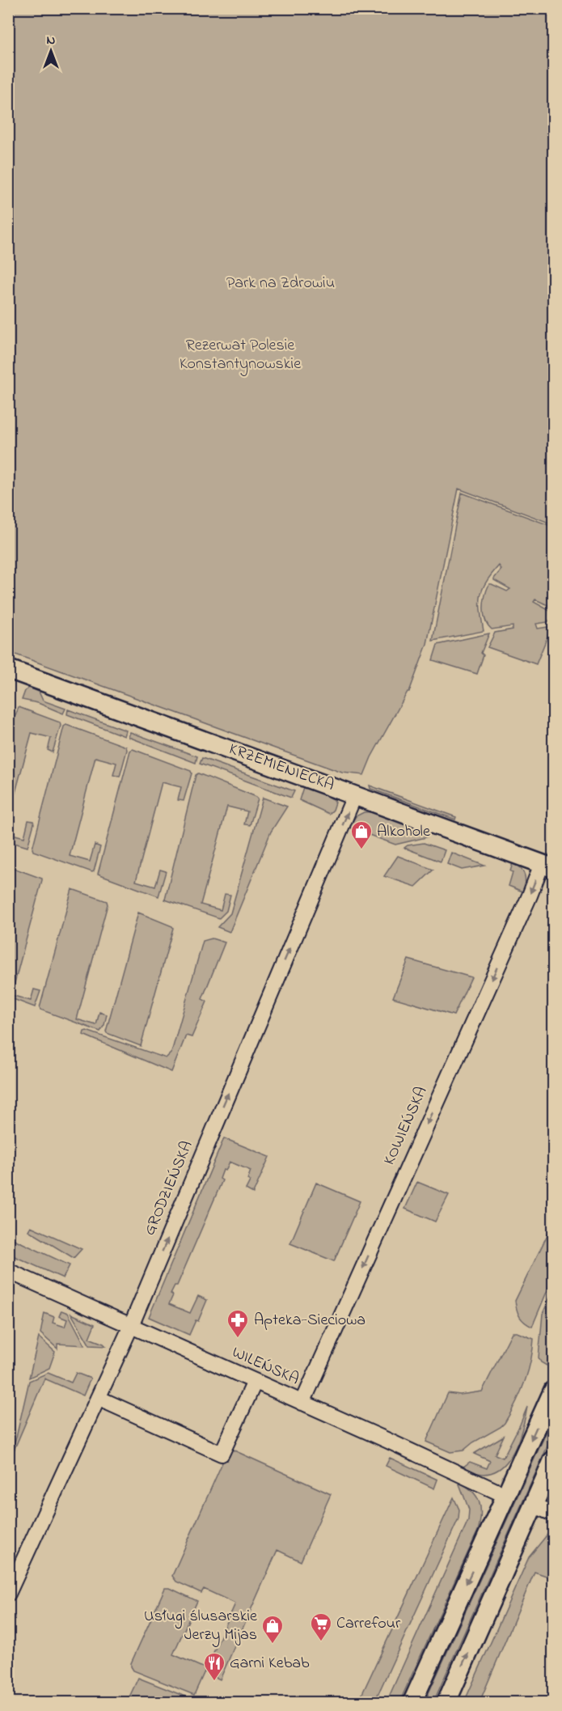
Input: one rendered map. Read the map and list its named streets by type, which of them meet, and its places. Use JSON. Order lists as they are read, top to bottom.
{
  "streets": {
    "main road": ["KRZEMIENIECKA"],
    "street": ["KOWIEŃSKA", "GRODZIEŃSKA", "WILEŃSKA"]
  },
  "crossings": [
    ["KRZEMIENIECKA", "KOWIEŃSKA"],
    ["KRZEMIENIECKA", "GRODZIEŃSKA"],
    ["KOWIEŃSKA", "WILEŃSKA"],
    ["GRODZIEŃSKA", "WILEŃSKA"]
  ],
  "one_way": ["KOWIEŃSKA", "GRODZIEŃSKA"],
  "parks": ["Park na Zdrowiu", "Rezerwat Polesie Konstantynowskie"],
  "places": {
    "shop": ["Alkohole", "Usługi ślusarskie Jerzy Mijas"],
    "pharmacy": ["Apteka-Sieciowa"],
    "supermarket": ["Carrefour"],
    "restaurant": ["Garni Kebab"]
  },
  "north": "top"
}
